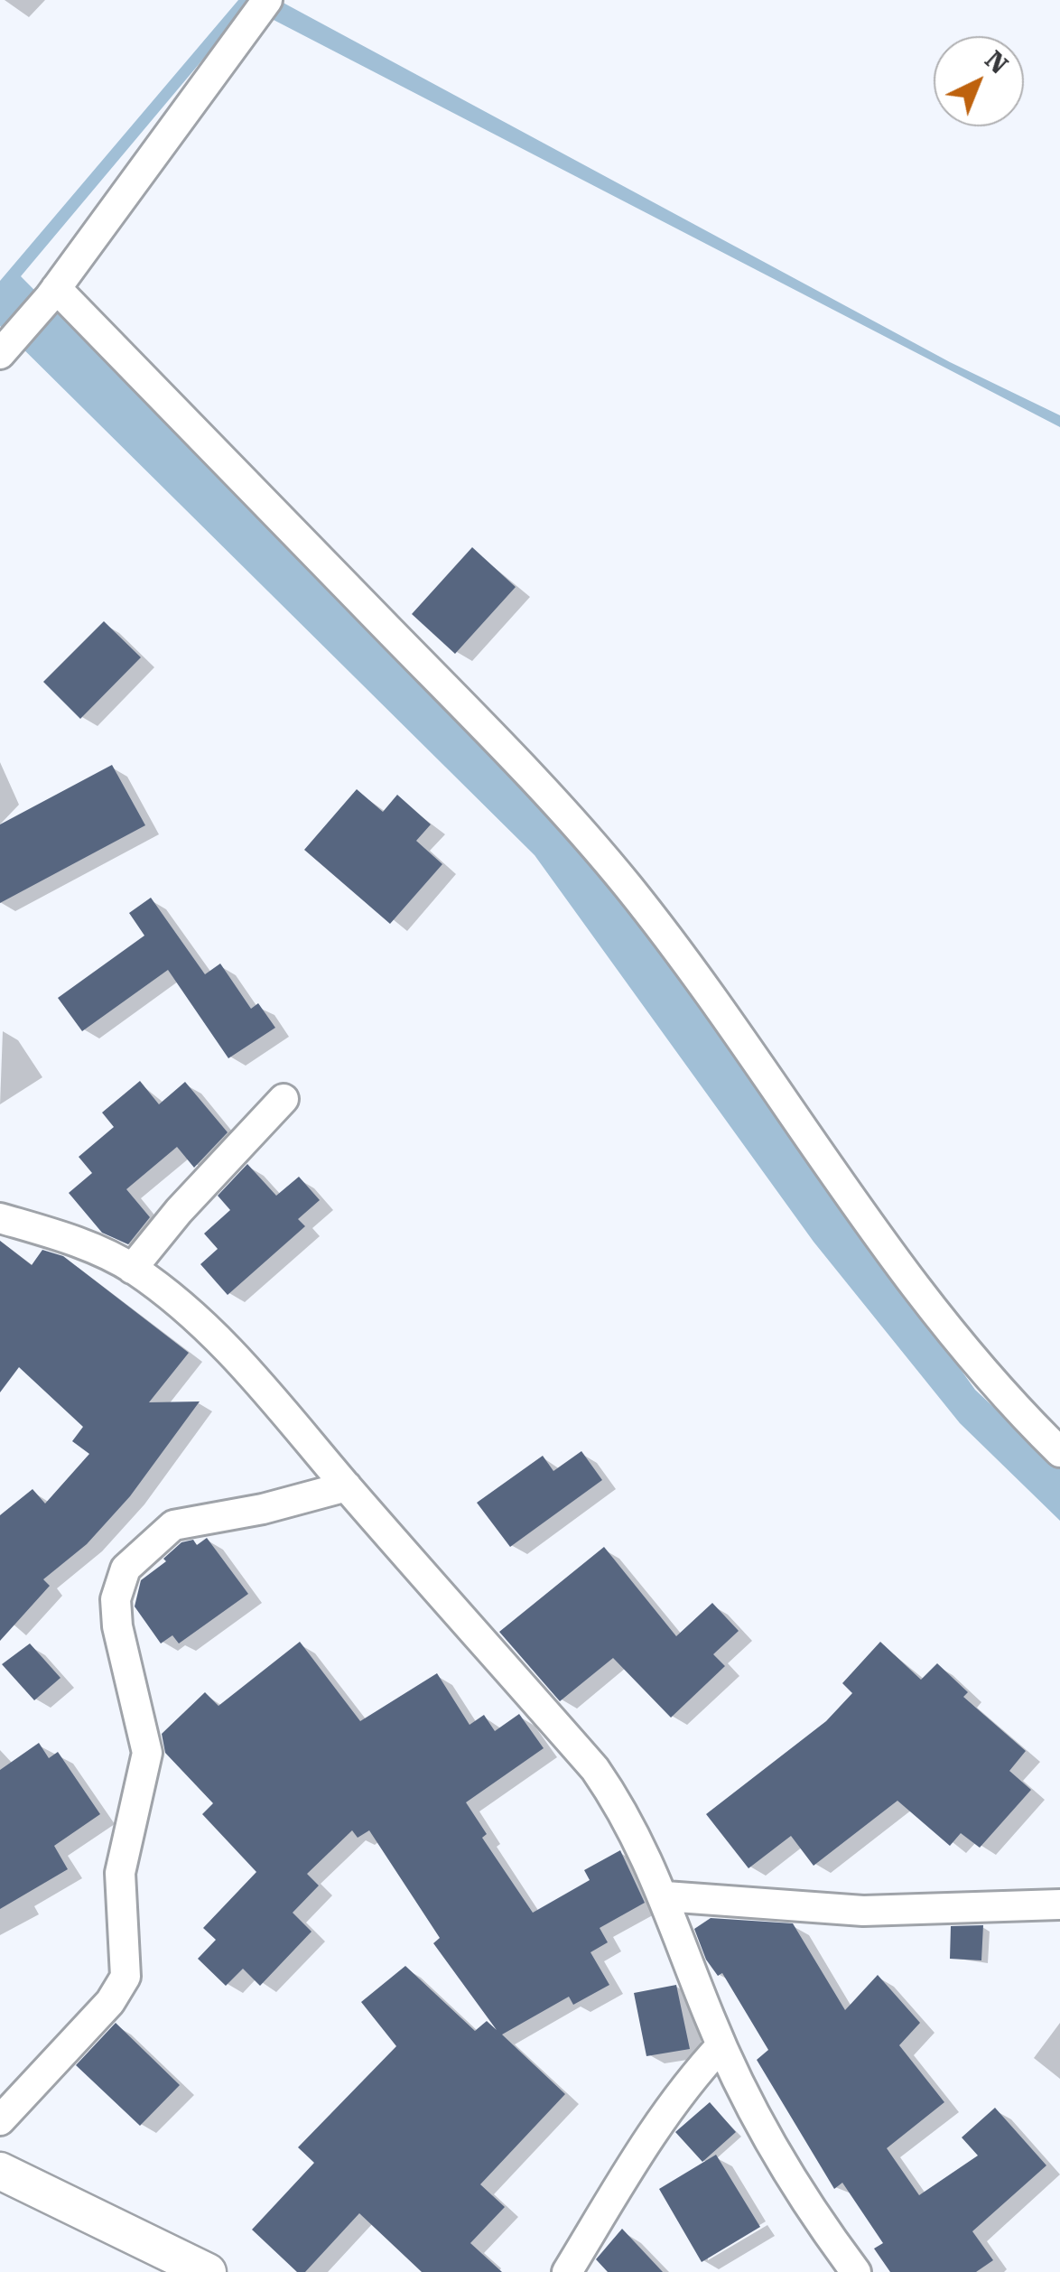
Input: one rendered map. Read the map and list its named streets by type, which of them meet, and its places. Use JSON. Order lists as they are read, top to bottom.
{
  "north": "top right"
}
